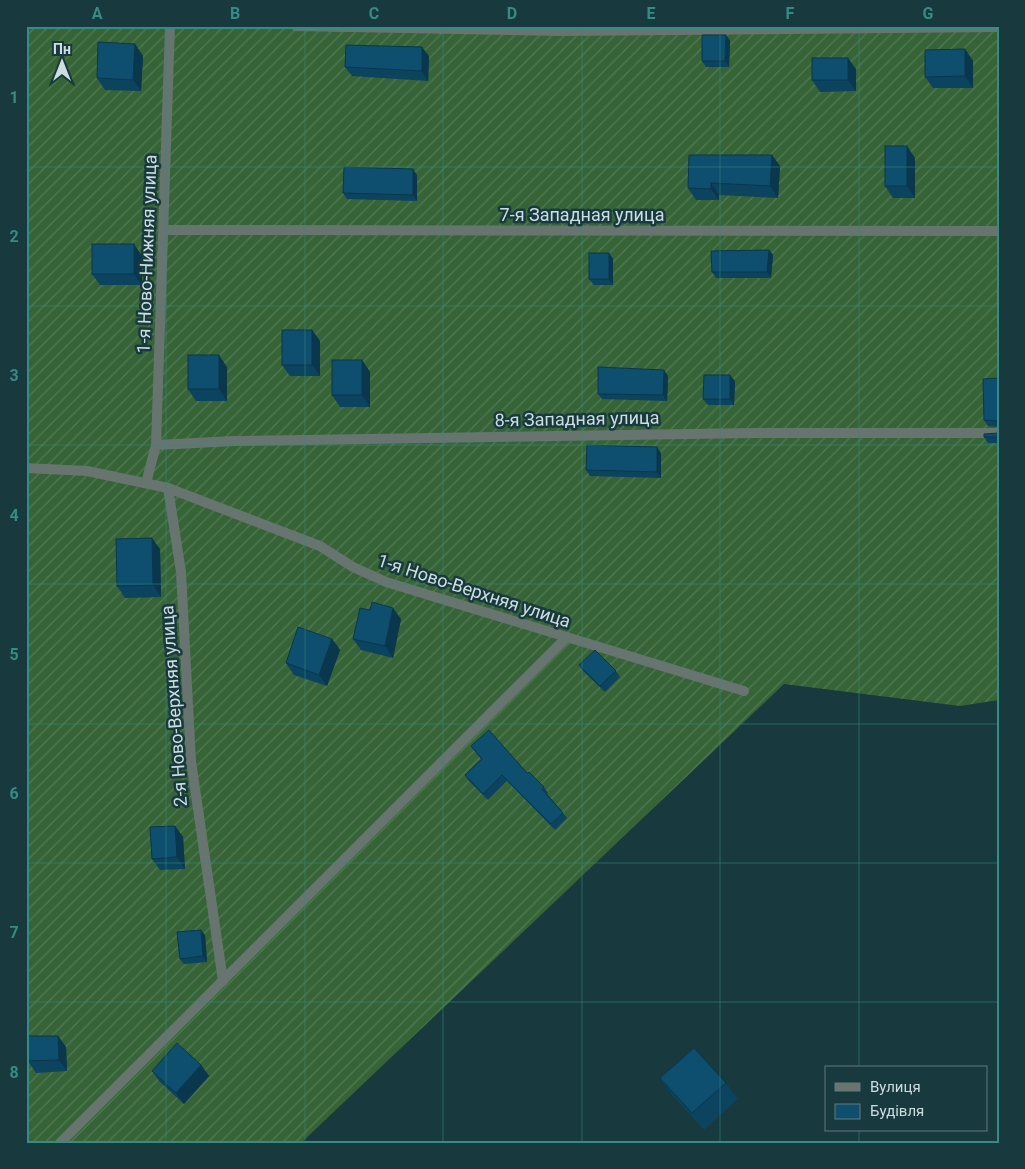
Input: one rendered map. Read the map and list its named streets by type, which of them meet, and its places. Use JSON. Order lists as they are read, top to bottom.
{
  "streets": {
    "street": [
      "7-я Западная улица",
      "1-я Ново-Нижняя улица",
      "8-я Западная улица",
      "1-я Ново-Верхняя улица",
      "2-я Ново-Верхняя улица"
    ]
  },
  "crossings": [
    ["7-я Западная улица", "1-я Ново-Нижняя улица"],
    ["1-я Ново-Нижняя улица", "8-я Западная улица"],
    ["1-я Ново-Нижняя улица", "1-я Ново-Верхняя улица"],
    ["1-я Ново-Верхняя улица", "2-я Ново-Верхняя улица"]
  ],
  "legend": ["Вулиця", "Будівля"],
  "north": "top",
  "grid": {
    "columns": [
      "A",
      "B",
      "C",
      "D",
      "E",
      "F",
      "G"
    ],
    "rows": [
      "1",
      "2",
      "3",
      "4",
      "5",
      "6",
      "7",
      "8"
    ]
  }
}
